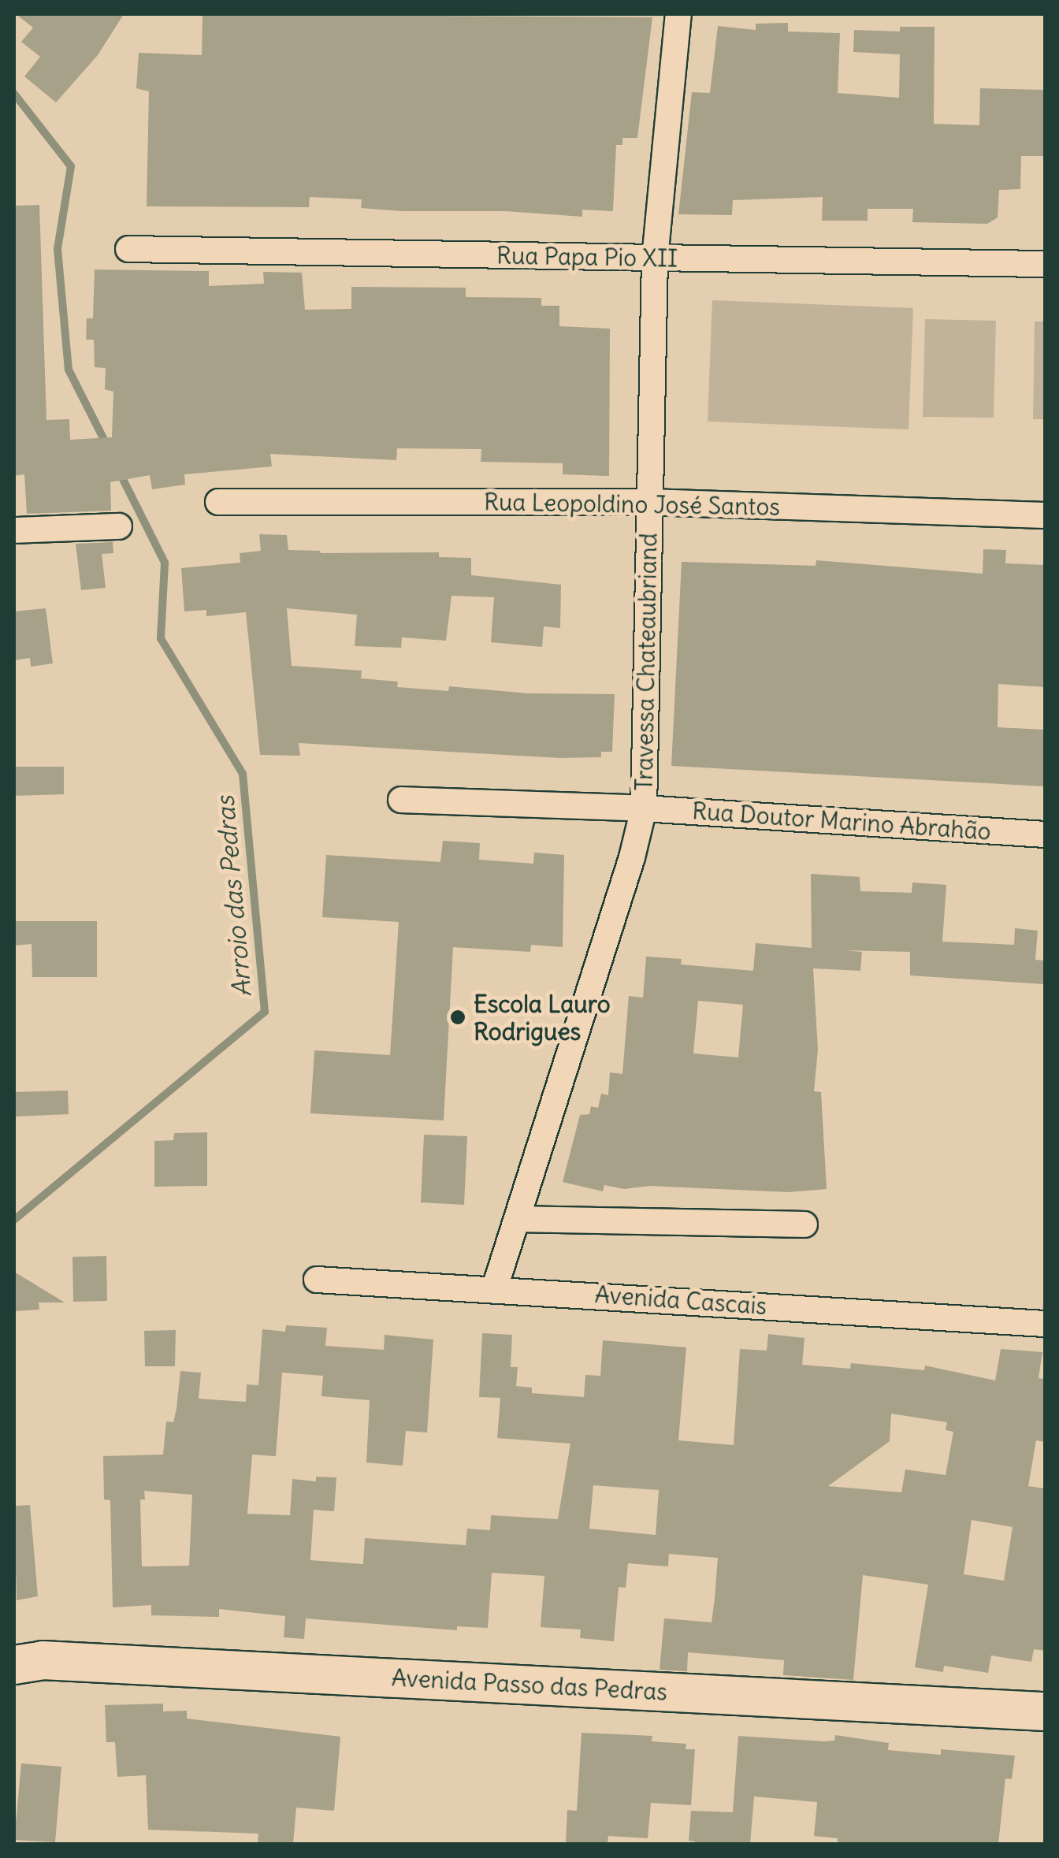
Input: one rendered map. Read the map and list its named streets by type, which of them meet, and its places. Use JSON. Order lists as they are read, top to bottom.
{
  "streets": {
    "street": [
      "Rua Papa Pio XII",
      "Rua Leopoldino José Santos",
      "Travessa Chateaubriand",
      "Rua Doutor Marino Abrahão",
      "Avenida Cascais",
      "Avenida Passo das Pedras"
    ]
  },
  "crossings": [
    ["Rua Papa Pio XII", "Travessa Chateaubriand"],
    ["Rua Leopoldino José Santos", "Travessa Chateaubriand"],
    ["Travessa Chateaubriand", "Rua Doutor Marino Abrahão"],
    ["Travessa Chateaubriand", "Avenida Cascais"]
  ],
  "water": ["Arroio das Pedras"],
  "places": ["Escola Lauro Rodrigues"]
}
